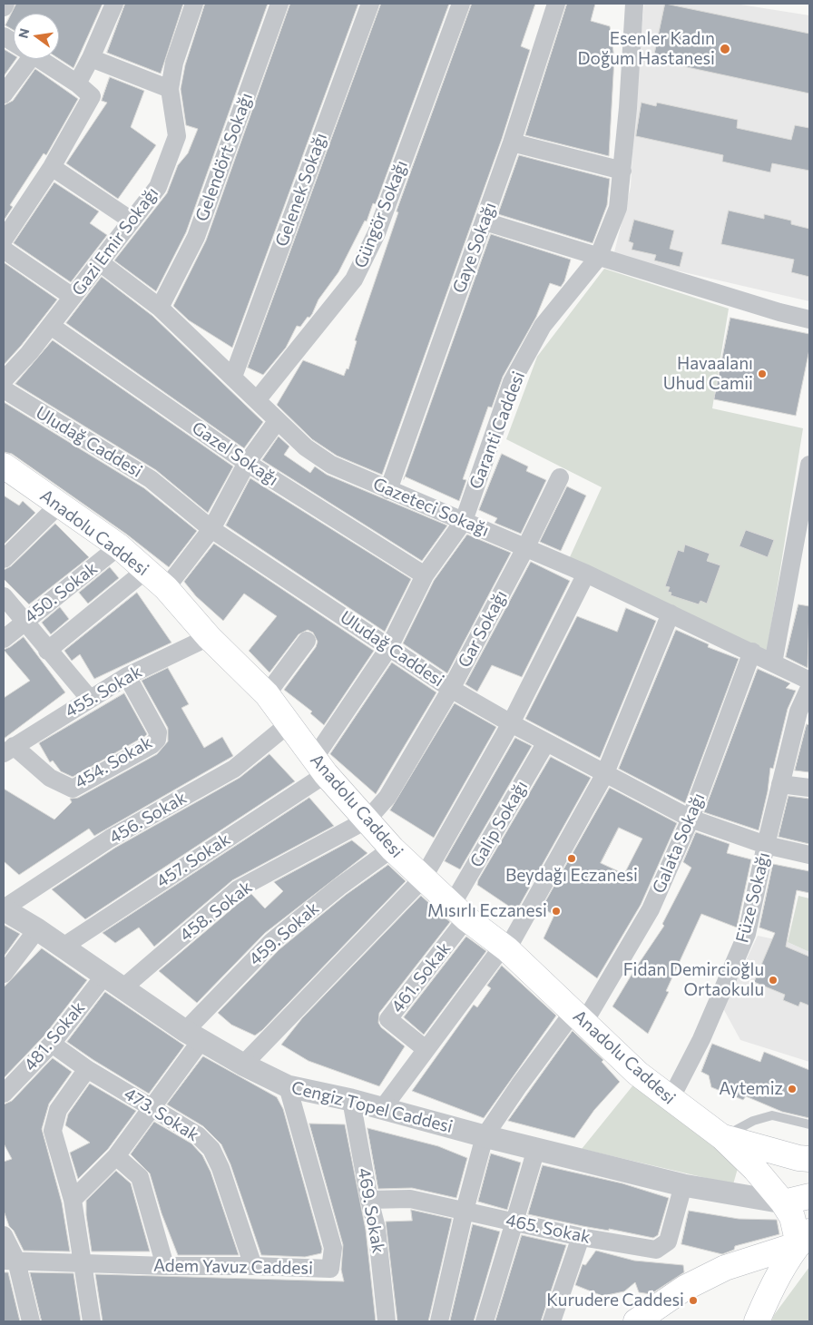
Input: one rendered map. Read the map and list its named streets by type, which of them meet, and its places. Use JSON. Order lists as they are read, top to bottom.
{
  "streets": {
    "main road": ["Anadolu Caddesi"],
    "street": [
      "Gelendört Sokağı",
      "Gelenek Sokağı",
      "Güngör Sokağı",
      "Gazi Emir Sokağı",
      "Gaye Sokağı",
      "Garanti Caddesi",
      "Uludağ Caddesi",
      "Gazel Sokağı",
      "Gazeteci Sokağı",
      "450. Sokak",
      "Gar Sokağı",
      "455. Sokak",
      "454. Sokak",
      "456. Sokak",
      "Galip Sokağı",
      "Galata Sokağı",
      "457. Sokak",
      "Füze Sokağı",
      "458. Sokak",
      "459. Sokak",
      "461. Sokak",
      "481. Sokak",
      "Cengiz Topel Caddesi",
      "473. Sokak",
      "469. Sokak",
      "465. Sokak",
      "Adem Yavuz Caddesi"
    ]
  },
  "crossings": [
    ["Gelendört Sokağı", "Gazeteci Sokağı"],
    ["Gelenek Sokağı", "Gazeteci Sokağı"],
    ["Güngör Sokağı", "Gazeteci Sokağı"],
    ["Gazi Emir Sokağı", "Gazel Sokağı"],
    ["Gazi Emir Sokağı", "Gazeteci Sokağı"],
    ["Gaye Sokağı", "Gazeteci Sokağı"],
    ["Garanti Caddesi", "Uludağ Caddesi"],
    ["Garanti Caddesi", "Gazel Sokağı"],
    ["Garanti Caddesi", "Gazeteci Sokağı"],
    ["Garanti Caddesi", "Anadolu Caddesi"],
    ["Garanti Caddesi", "457. Sokak"],
    ["Uludağ Caddesi", "Gar Sokağı"],
    ["Uludağ Caddesi", "Galip Sokağı"],
    ["Uludağ Caddesi", "Galata Sokağı"],
    ["Uludağ Caddesi", "Füze Sokağı"],
    ["Gazeteci Sokağı", "Gar Sokağı"],
    ["Gazeteci Sokağı", "Galata Sokağı"],
    ["Anadolu Caddesi", "450. Sokak"],
    ["Anadolu Caddesi", "Gar Sokağı"],
    ["Anadolu Caddesi", "455. Sokak"],
    ["Anadolu Caddesi", "456. Sokak"],
    ["Anadolu Caddesi", "Galip Sokağı"],
    ["Anadolu Caddesi", "Galata Sokağı"],
    ["Anadolu Caddesi", "457. Sokak"],
    ["Anadolu Caddesi", "Füze Sokağı"],
    ["Anadolu Caddesi", "458. Sokak"],
    ["Anadolu Caddesi", "459. Sokak"],
    ["Anadolu Caddesi", "461. Sokak"],
    ["Gar Sokağı", "458. Sokak"],
    ["455. Sokak", "454. Sokak"],
    ["456. Sokak", "Cengiz Topel Caddesi"],
    ["Galip Sokağı", "461. Sokak"],
    ["Galata Sokağı", "Cengiz Topel Caddesi"],
    ["Galata Sokağı", "465. Sokak"],
    ["457. Sokak", "Cengiz Topel Caddesi"],
    ["458. Sokak", "481. Sokak"],
    ["458. Sokak", "Cengiz Topel Caddesi"],
    ["459. Sokak", "Cengiz Topel Caddesi"],
    ["459. Sokak", "473. Sokak"],
    ["481. Sokak", "Cengiz Topel Caddesi"],
    ["481. Sokak", "473. Sokak"],
    ["Cengiz Topel Caddesi", "469. Sokak"],
    ["Cengiz Topel Caddesi", "465. Sokak"],
    ["Cengiz Topel Caddesi", "Adem Yavuz Caddesi"],
    ["473. Sokak", "Adem Yavuz Caddesi"],
    ["469. Sokak", "465. Sokak"]
  ],
  "places": [
    "Esenler Kadın Doğum Hastanesi",
    "Havaalanı Uhud Camii",
    "Beydağı Eczanesi",
    "Mısırlı Eczanesi",
    "Fidan Demircioğlu Ortaokulu",
    "Aytemiz",
    "Kurudere Caddesi"
  ],
  "north": "left"
}
